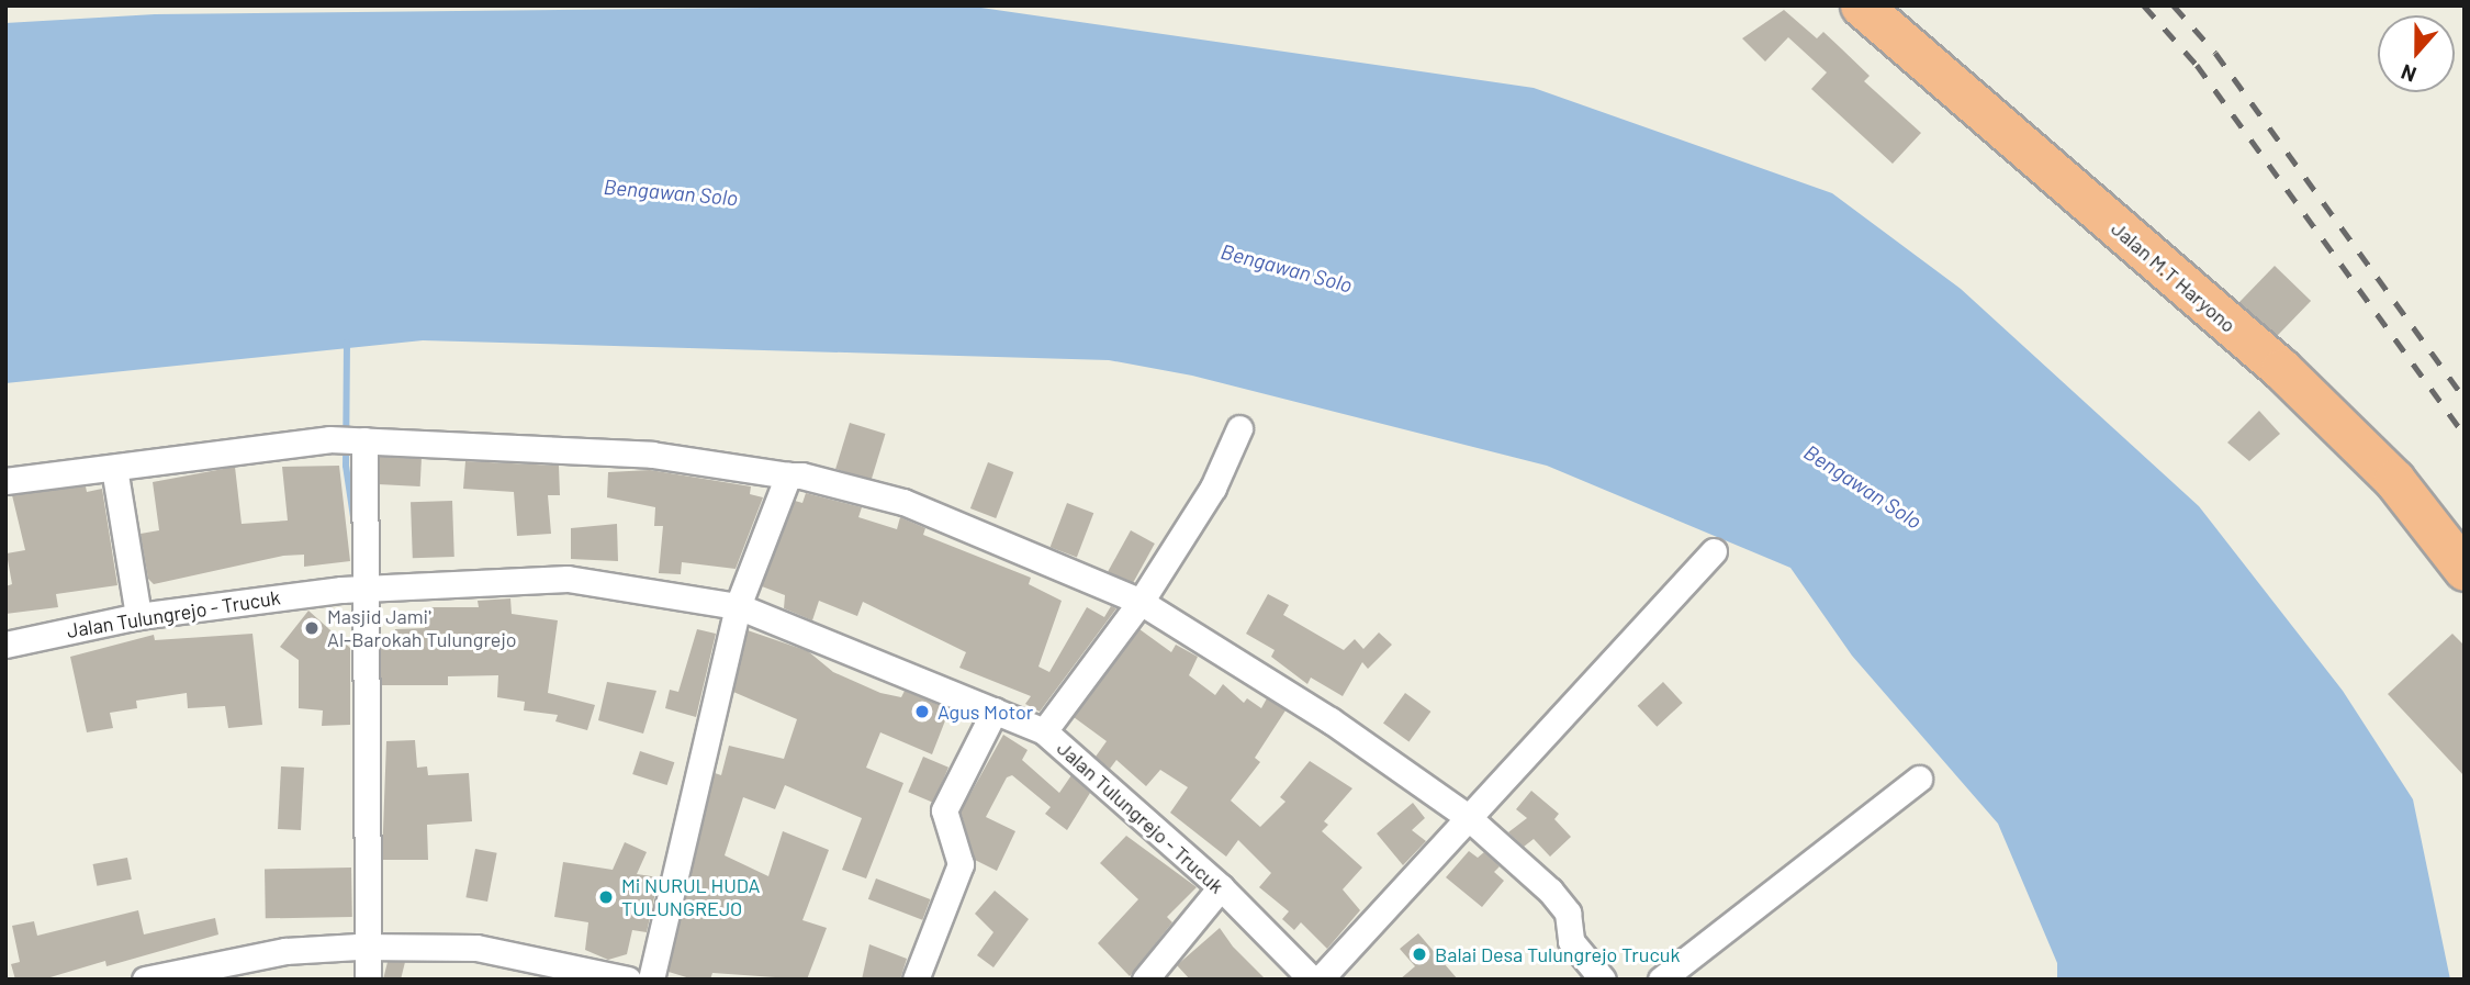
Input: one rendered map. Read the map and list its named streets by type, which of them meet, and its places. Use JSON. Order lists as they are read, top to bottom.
{
  "streets": {
    "highway": ["Jalan M.T Haryono"],
    "street": ["Jalan Tulungrejo - Trucuk"]
  },
  "water": ["Bengawan Solo"],
  "places": [
    "Masjid Jami' Al-Barokah Tulungrejo",
    "Agus Motor",
    "Mi NURUL HUDA TULUNGREJO",
    "Balai Desa Tulungrejo Trucuk"
  ],
  "north": "bottom"
}
